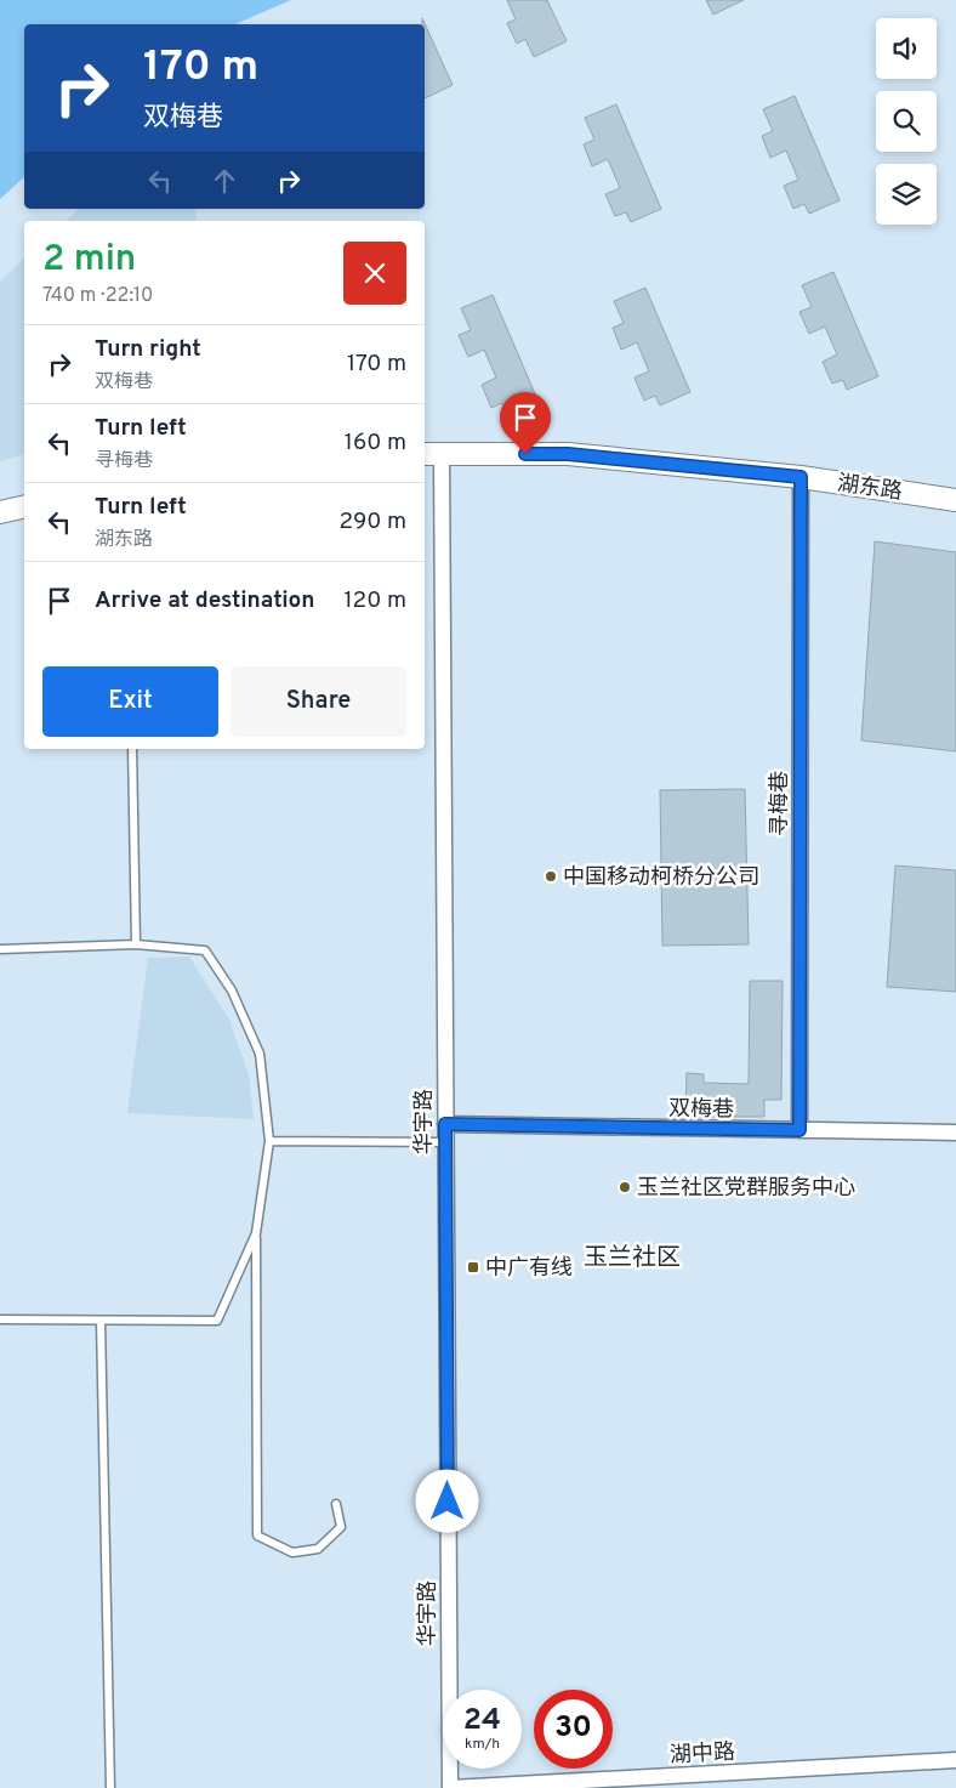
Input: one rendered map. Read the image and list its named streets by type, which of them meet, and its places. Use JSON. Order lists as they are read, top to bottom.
{
  "streets": {
    "street": [
      "湖东路",
      "寻梅巷",
      "双梅巷",
      "华宇路",
      "湖中路"
    ]
  },
  "crossings": [
    ["湖东路", "寻梅巷"],
    ["湖东路", "华宇路"],
    ["寻梅巷", "双梅巷"],
    ["双梅巷", "华宇路"],
    ["华宇路", "湖中路"]
  ],
  "districts": ["玉兰社区"],
  "places": {
    "other": ["中国移动柯桥分公司", "玉兰社区党群服务中心"],
    "transit": ["中广有线"]
  },
  "page": {
    "turn": ["170 m", "双梅巷"],
    "heading": ["2 min", "740 m · 22:10"],
    "list": [
      {
        "name": "Turn right",
        "note": "双梅巷",
        "value": "170 m"
      },
      {
        "name": "Turn left",
        "note": "寻梅巷",
        "value": "160 m"
      },
      {
        "name": "Turn left",
        "note": "湖东路",
        "value": "290 m"
      },
      {
        "name": "Arrive at destination",
        "value": "120 m"
      }
    ],
    "buttons": ["Exit", "Share"],
    "speed": "24 km/h",
    "limit": "30"
  }
}
